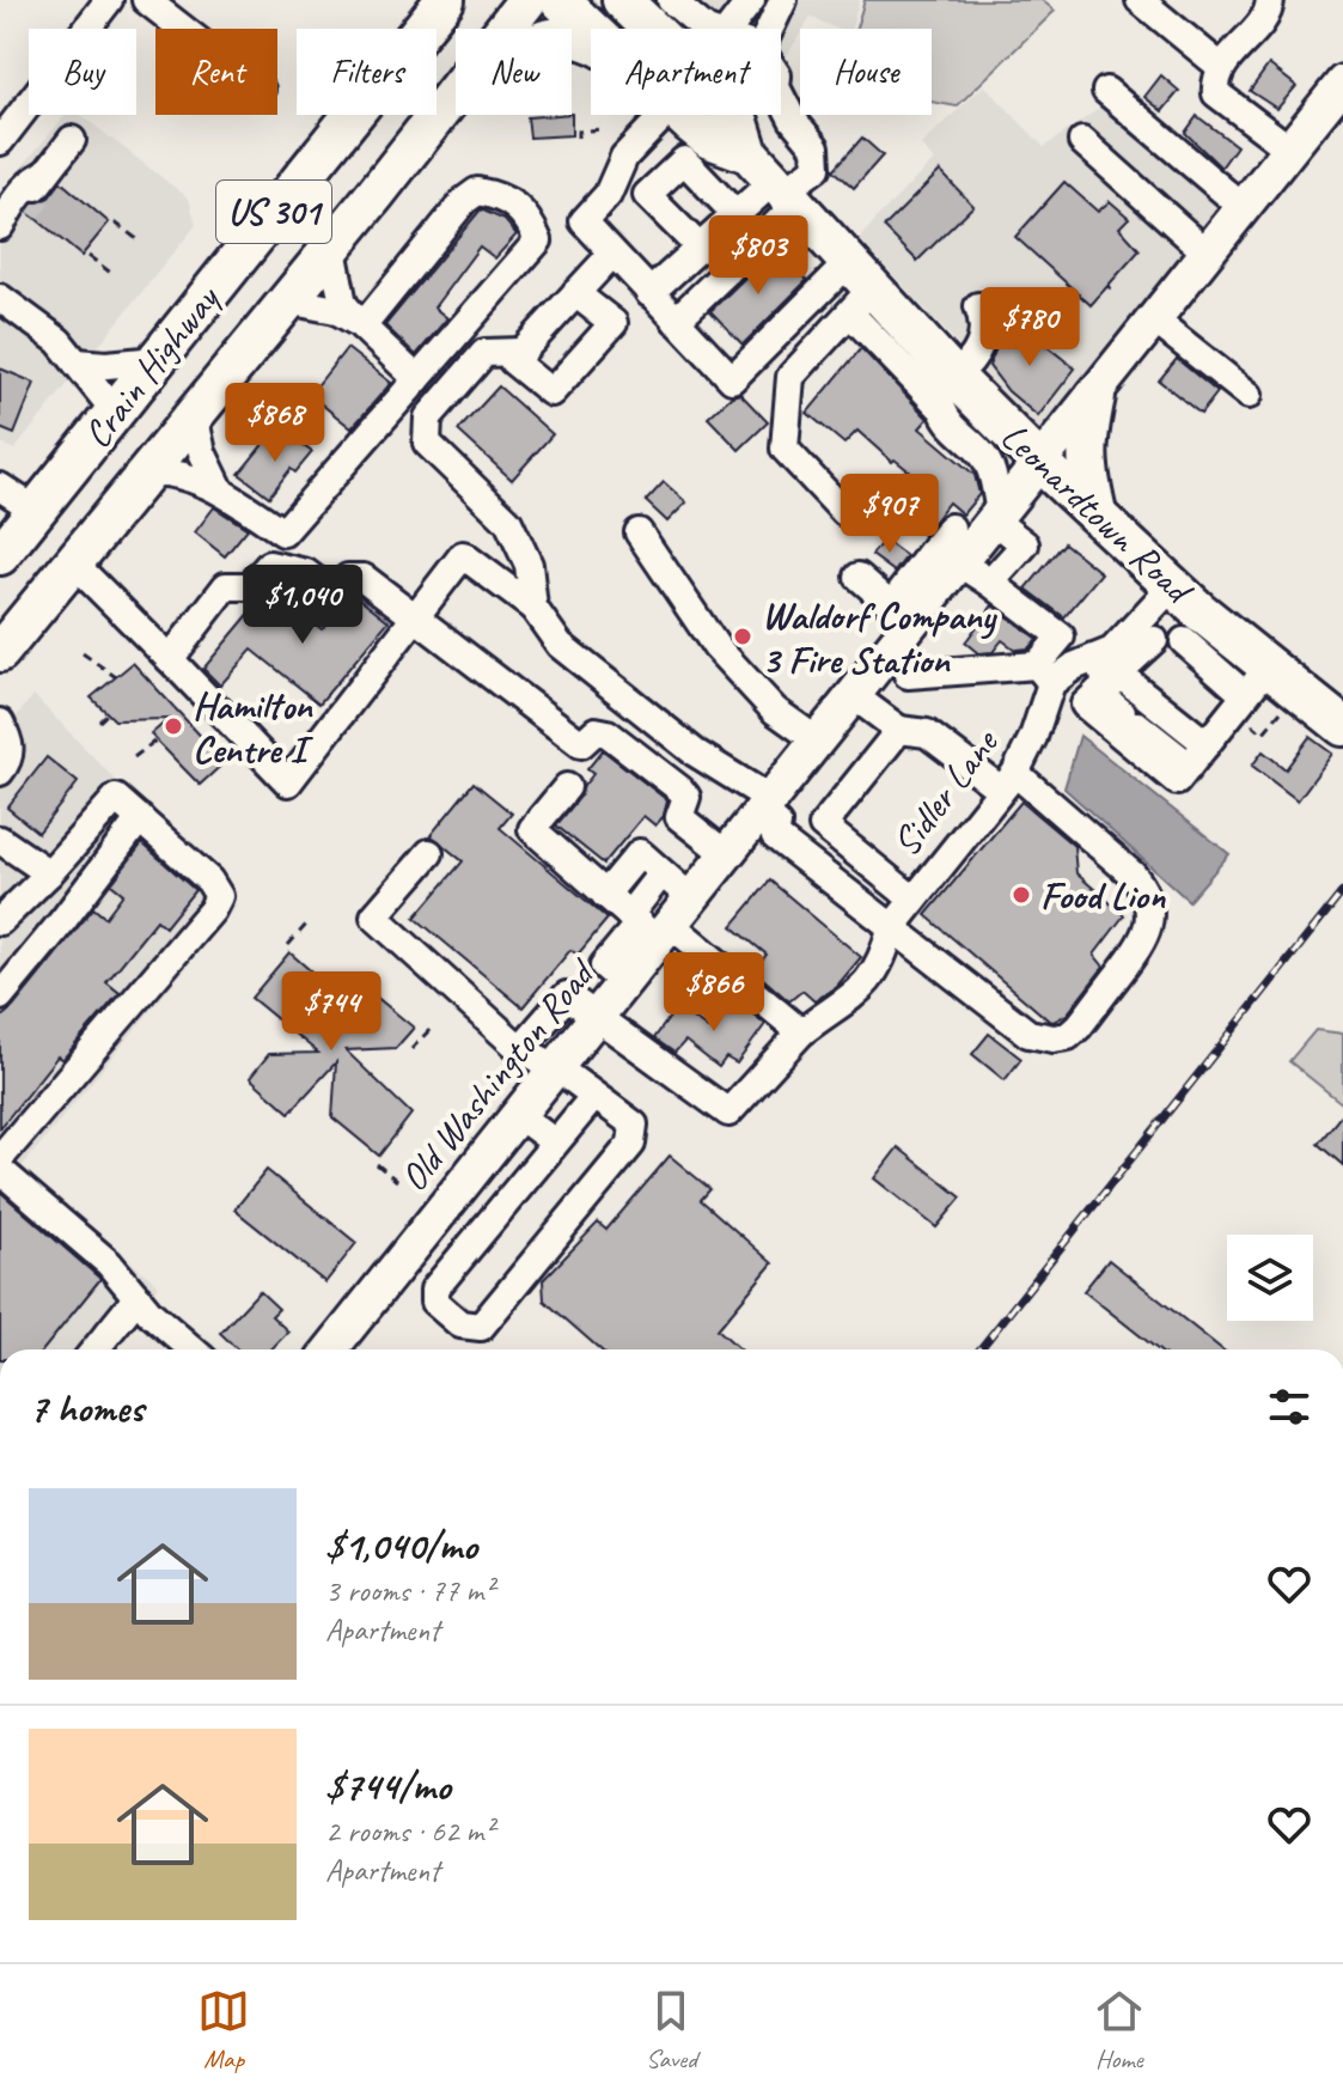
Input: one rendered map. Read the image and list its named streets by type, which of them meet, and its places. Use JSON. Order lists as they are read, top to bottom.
{
  "streets": {
    "highway": ["US 301", "Crain Highway", "Leonardtown Road"],
    "main road": ["Old Washington Road"],
    "street": ["Sidler Lane"]
  },
  "crossings": [
    ["Leonardtown Road", "Old Washington Road"],
    ["Sidler Lane", "Old Washington Road"]
  ],
  "places": ["Waldorf Company 3 Fire Station", "Hamilton Centre I", "Food Lion"],
  "page": {
    "chip": [
      "Buy",
      "Rent",
      "Filters",
      "New",
      "Apartment",
      "House"
    ],
    "price": [
      "$803",
      "$780",
      "$868",
      "$907",
      "$1,040",
      "$866",
      "$744"
    ],
    "heading": "7 homes",
    "list": [
      {
        "name": "$1,040/mo",
        "note": "3 rooms · 77 m² · Apartment"
      },
      {
        "name": "$744/mo",
        "note": "2 rooms · 62 m² · Apartment"
      }
    ],
    "tabs": ["Map", "Saved", "Home"]
  }
}
